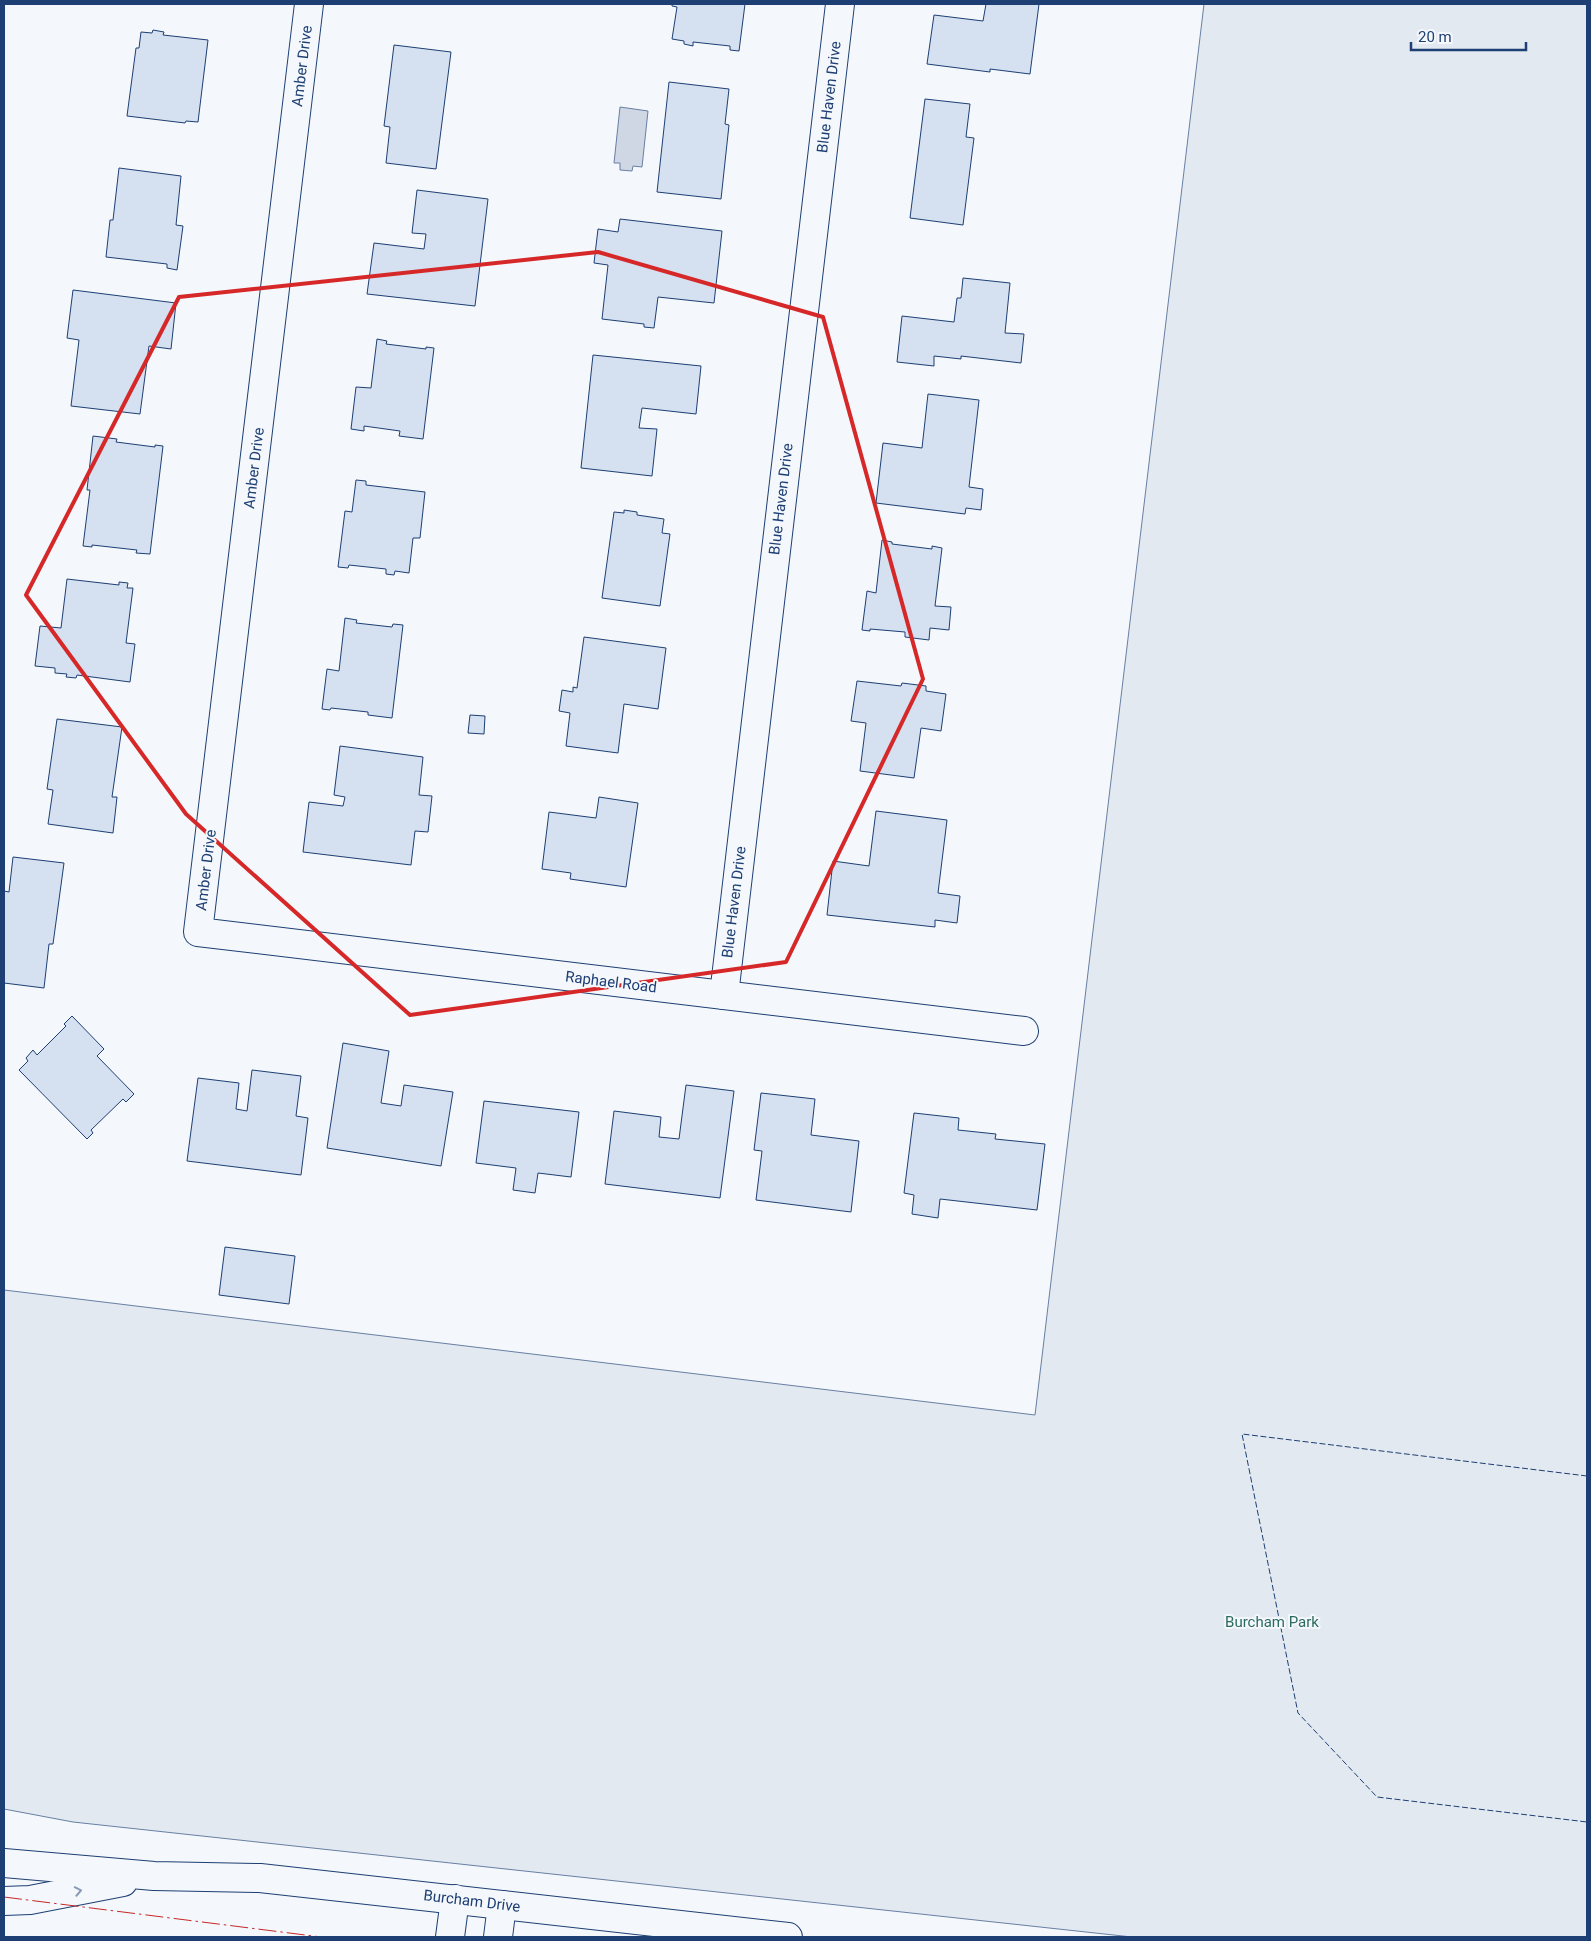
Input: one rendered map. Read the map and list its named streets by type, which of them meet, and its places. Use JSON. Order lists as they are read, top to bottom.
{
  "streets": {
    "street": [
      "Amber Drive",
      "Blue Haven Drive",
      "Raphael Road",
      "Burcham Drive"
    ]
  },
  "crossings": [
    ["Amber Drive", "Raphael Road"],
    ["Blue Haven Drive", "Raphael Road"]
  ],
  "parks": ["Burcham Park"],
  "scale_bar": "20 m"
}
